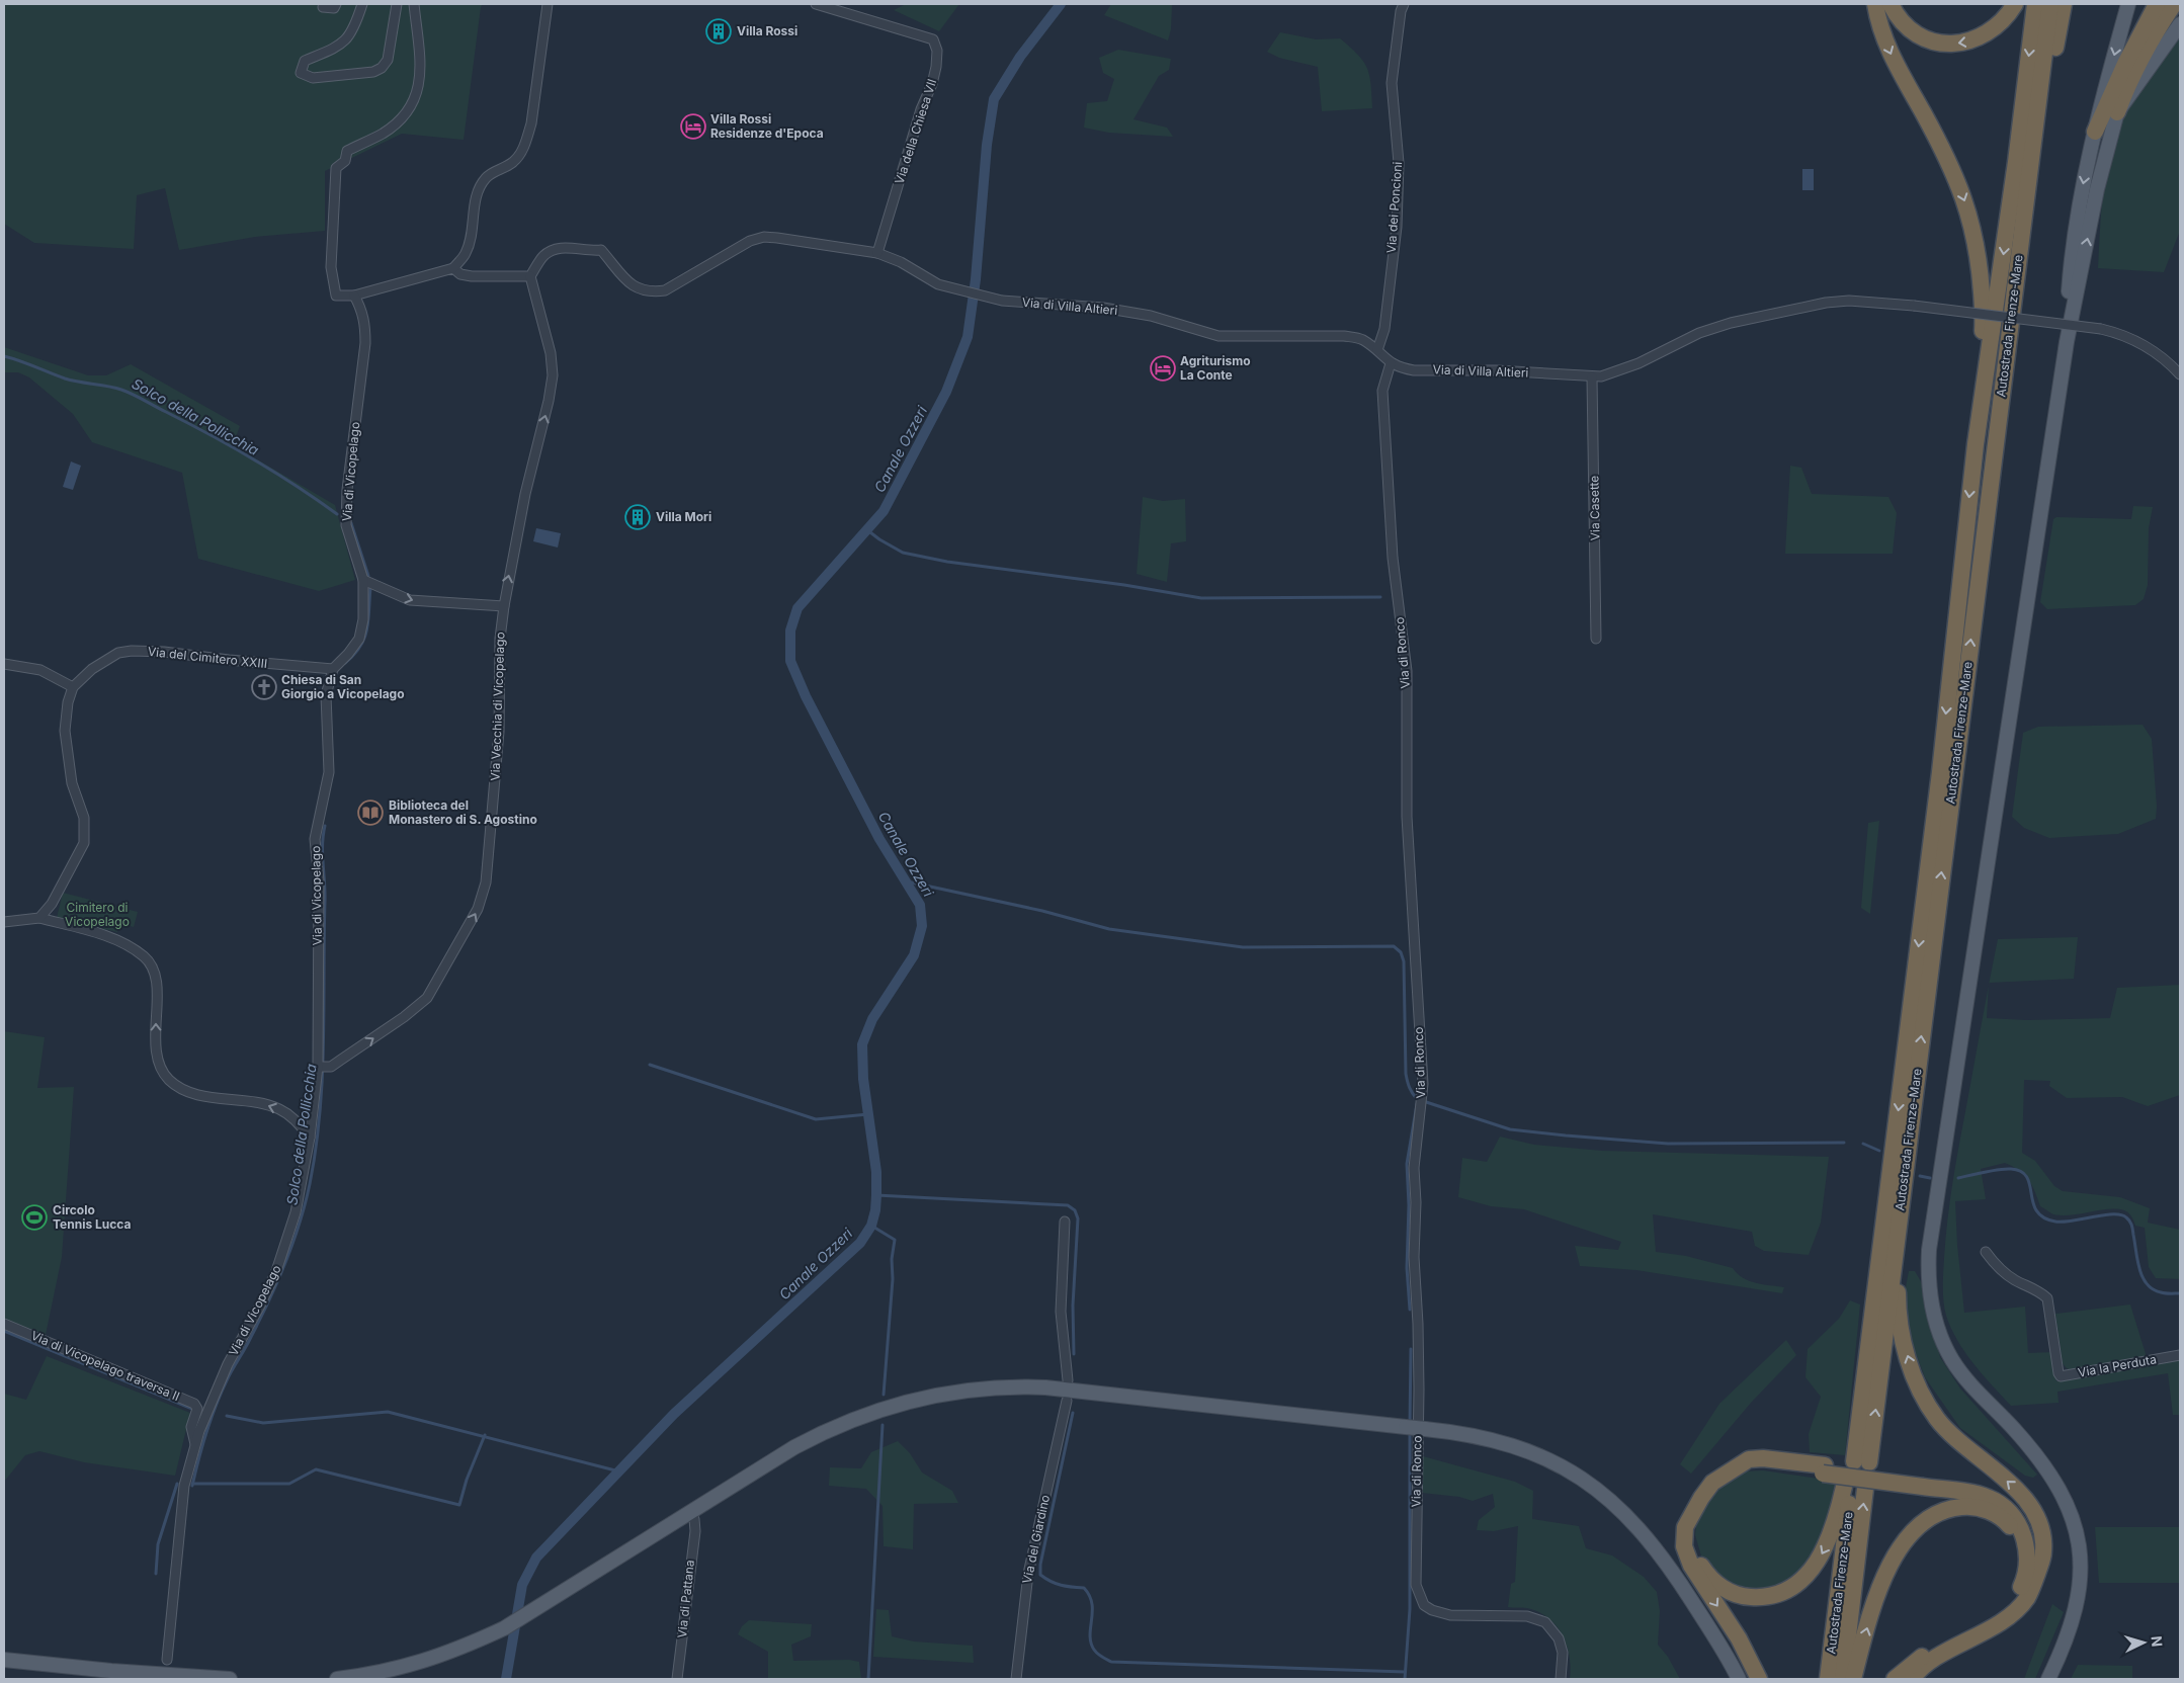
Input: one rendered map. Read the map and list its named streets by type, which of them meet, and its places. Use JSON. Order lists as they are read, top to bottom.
{
  "streets": {
    "highway": ["Autostrada Firenze-Mare"],
    "street": [
      "Via della Chiesa VII",
      "Via dei Poncioni",
      "Via di Villa Altieri",
      "Via di Vicopelago",
      "Via Casette",
      "Via di Ronco",
      "Via del Cimitero XXIII",
      "Via Vecchia di Vicopelago",
      "Via di Vicopelago traversa II",
      "Via la Perduta",
      "Via del Giardino",
      "Via di Pattana"
    ]
  },
  "crossings": [
    ["Via della Chiesa VII", "Via di Villa Altieri"],
    ["Via dei Poncioni", "Via di Villa Altieri"],
    ["Via di Villa Altieri", "Via Casette"],
    ["Via di Villa Altieri", "Via di Ronco"],
    ["Via di Villa Altieri", "Via Vecchia di Vicopelago"],
    ["Via di Vicopelago", "Via del Cimitero XXIII"],
    ["Via di Vicopelago", "Via Vecchia di Vicopelago"],
    ["Via di Vicopelago", "Via di Vicopelago traversa II"]
  ],
  "one_way": ["Via Vecchia di Vicopelago"],
  "water": ["Solco della Pollicchia", "Canale Ozzeri"],
  "parks": ["Cimitero di Vicopelago"],
  "places": {
    "building": ["Villa Rossi", "Villa Mori"],
    "hotel": ["Villa Rossi Residenze d'Epoca", "Agriturismo La Conte"],
    "church": ["Chiesa di San Giorgio a Vicopelago"],
    "library": ["Biblioteca del Monastero di S. Agostino"],
    "sports": ["Circolo Tennis Lucca"]
  },
  "north": "right"
}
